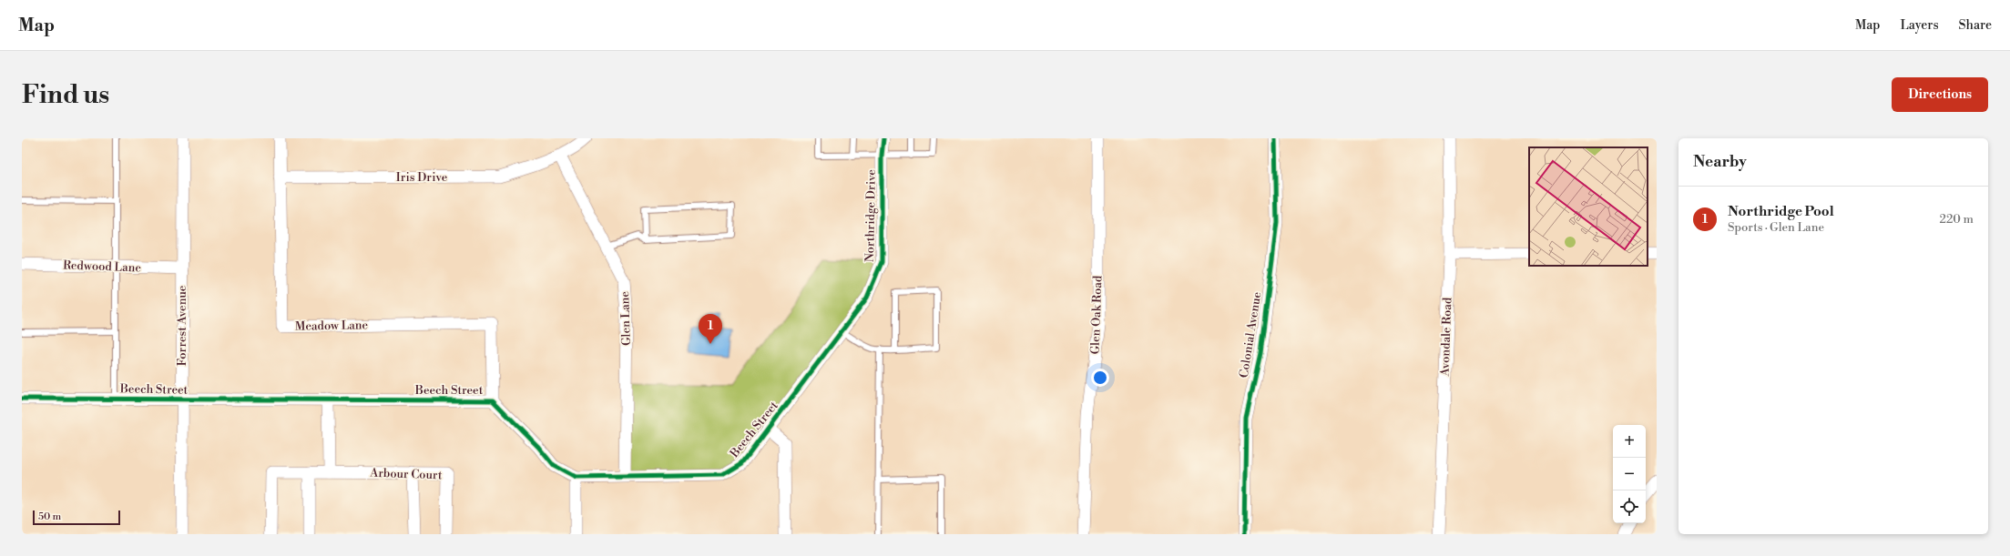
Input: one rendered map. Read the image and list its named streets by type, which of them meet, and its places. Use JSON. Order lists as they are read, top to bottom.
{
  "streets": {
    "street": [
      "Iris Drive",
      "Northridge Drive",
      "Redwood Lane",
      "Glen Oak Road",
      "Glen Lane",
      "Forrest Avenue",
      "Meadow Lane",
      "Colonial Avenue",
      "Avondale Road",
      "Beech Street",
      "Arbour Court"
    ]
  },
  "crossings": [
    ["Iris Drive", "Glen Lane"],
    ["Iris Drive", "Meadow Lane"],
    ["Northridge Drive", "Beech Street"],
    ["Redwood Lane", "Forrest Avenue"],
    ["Glen Lane", "Beech Street"],
    ["Forrest Avenue", "Beech Street"],
    ["Meadow Lane", "Beech Street"]
  ],
  "scale_bar": "50 m",
  "page": {
    "header": "Map",
    "nav": ["Map", "Layers", "Share"],
    "buttons": "Directions",
    "title": "Find us",
    "heading": "Nearby",
    "list": [
      {
        "mark": "1",
        "name": "Northridge Pool",
        "note": "Sports · Glen Lane",
        "value": "220 m"
      }
    ],
    "pins": "1",
    "map_buttons": ["+", "−"],
    "scale": "50 m"
  }
}
